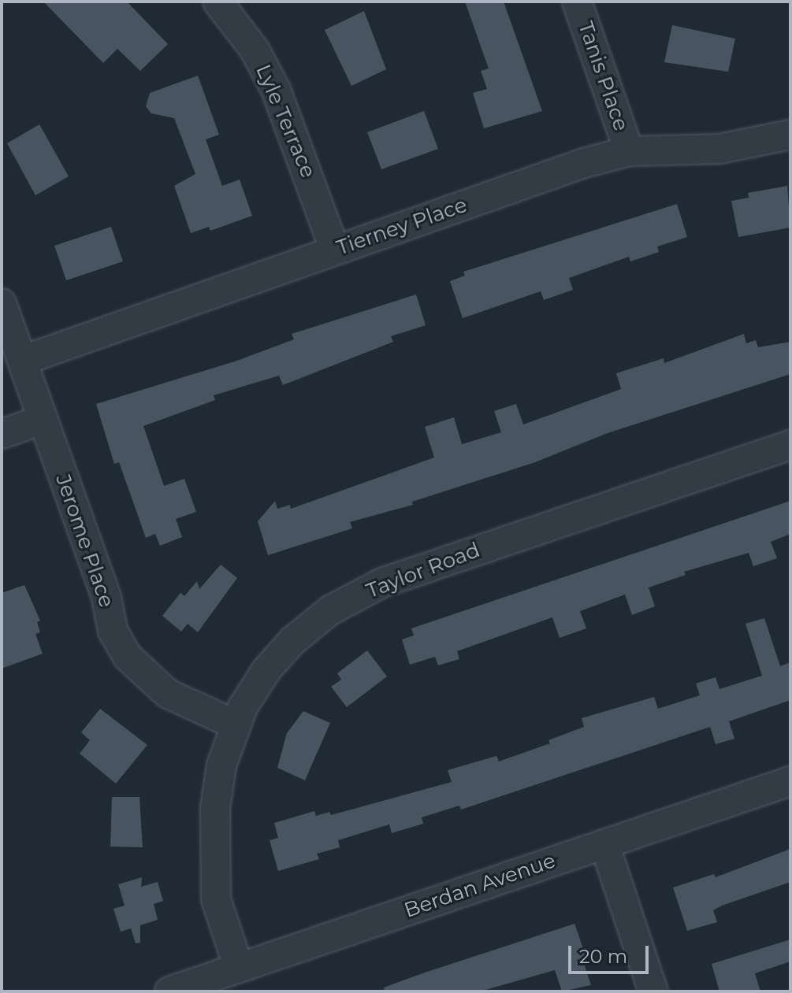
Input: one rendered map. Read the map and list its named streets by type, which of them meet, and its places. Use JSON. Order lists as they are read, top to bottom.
{
  "streets": {
    "street": [
      "Tanis Place",
      "Lyle Terrace",
      "Tierney Place",
      "Jerome Place",
      "Taylor Road",
      "Berdan Avenue"
    ]
  },
  "crossings": [
    ["Tanis Place", "Tierney Place"],
    ["Lyle Terrace", "Tierney Place"],
    ["Tierney Place", "Jerome Place"],
    ["Jerome Place", "Taylor Road"],
    ["Taylor Road", "Berdan Avenue"]
  ],
  "scale_bar": "20 m"
}
